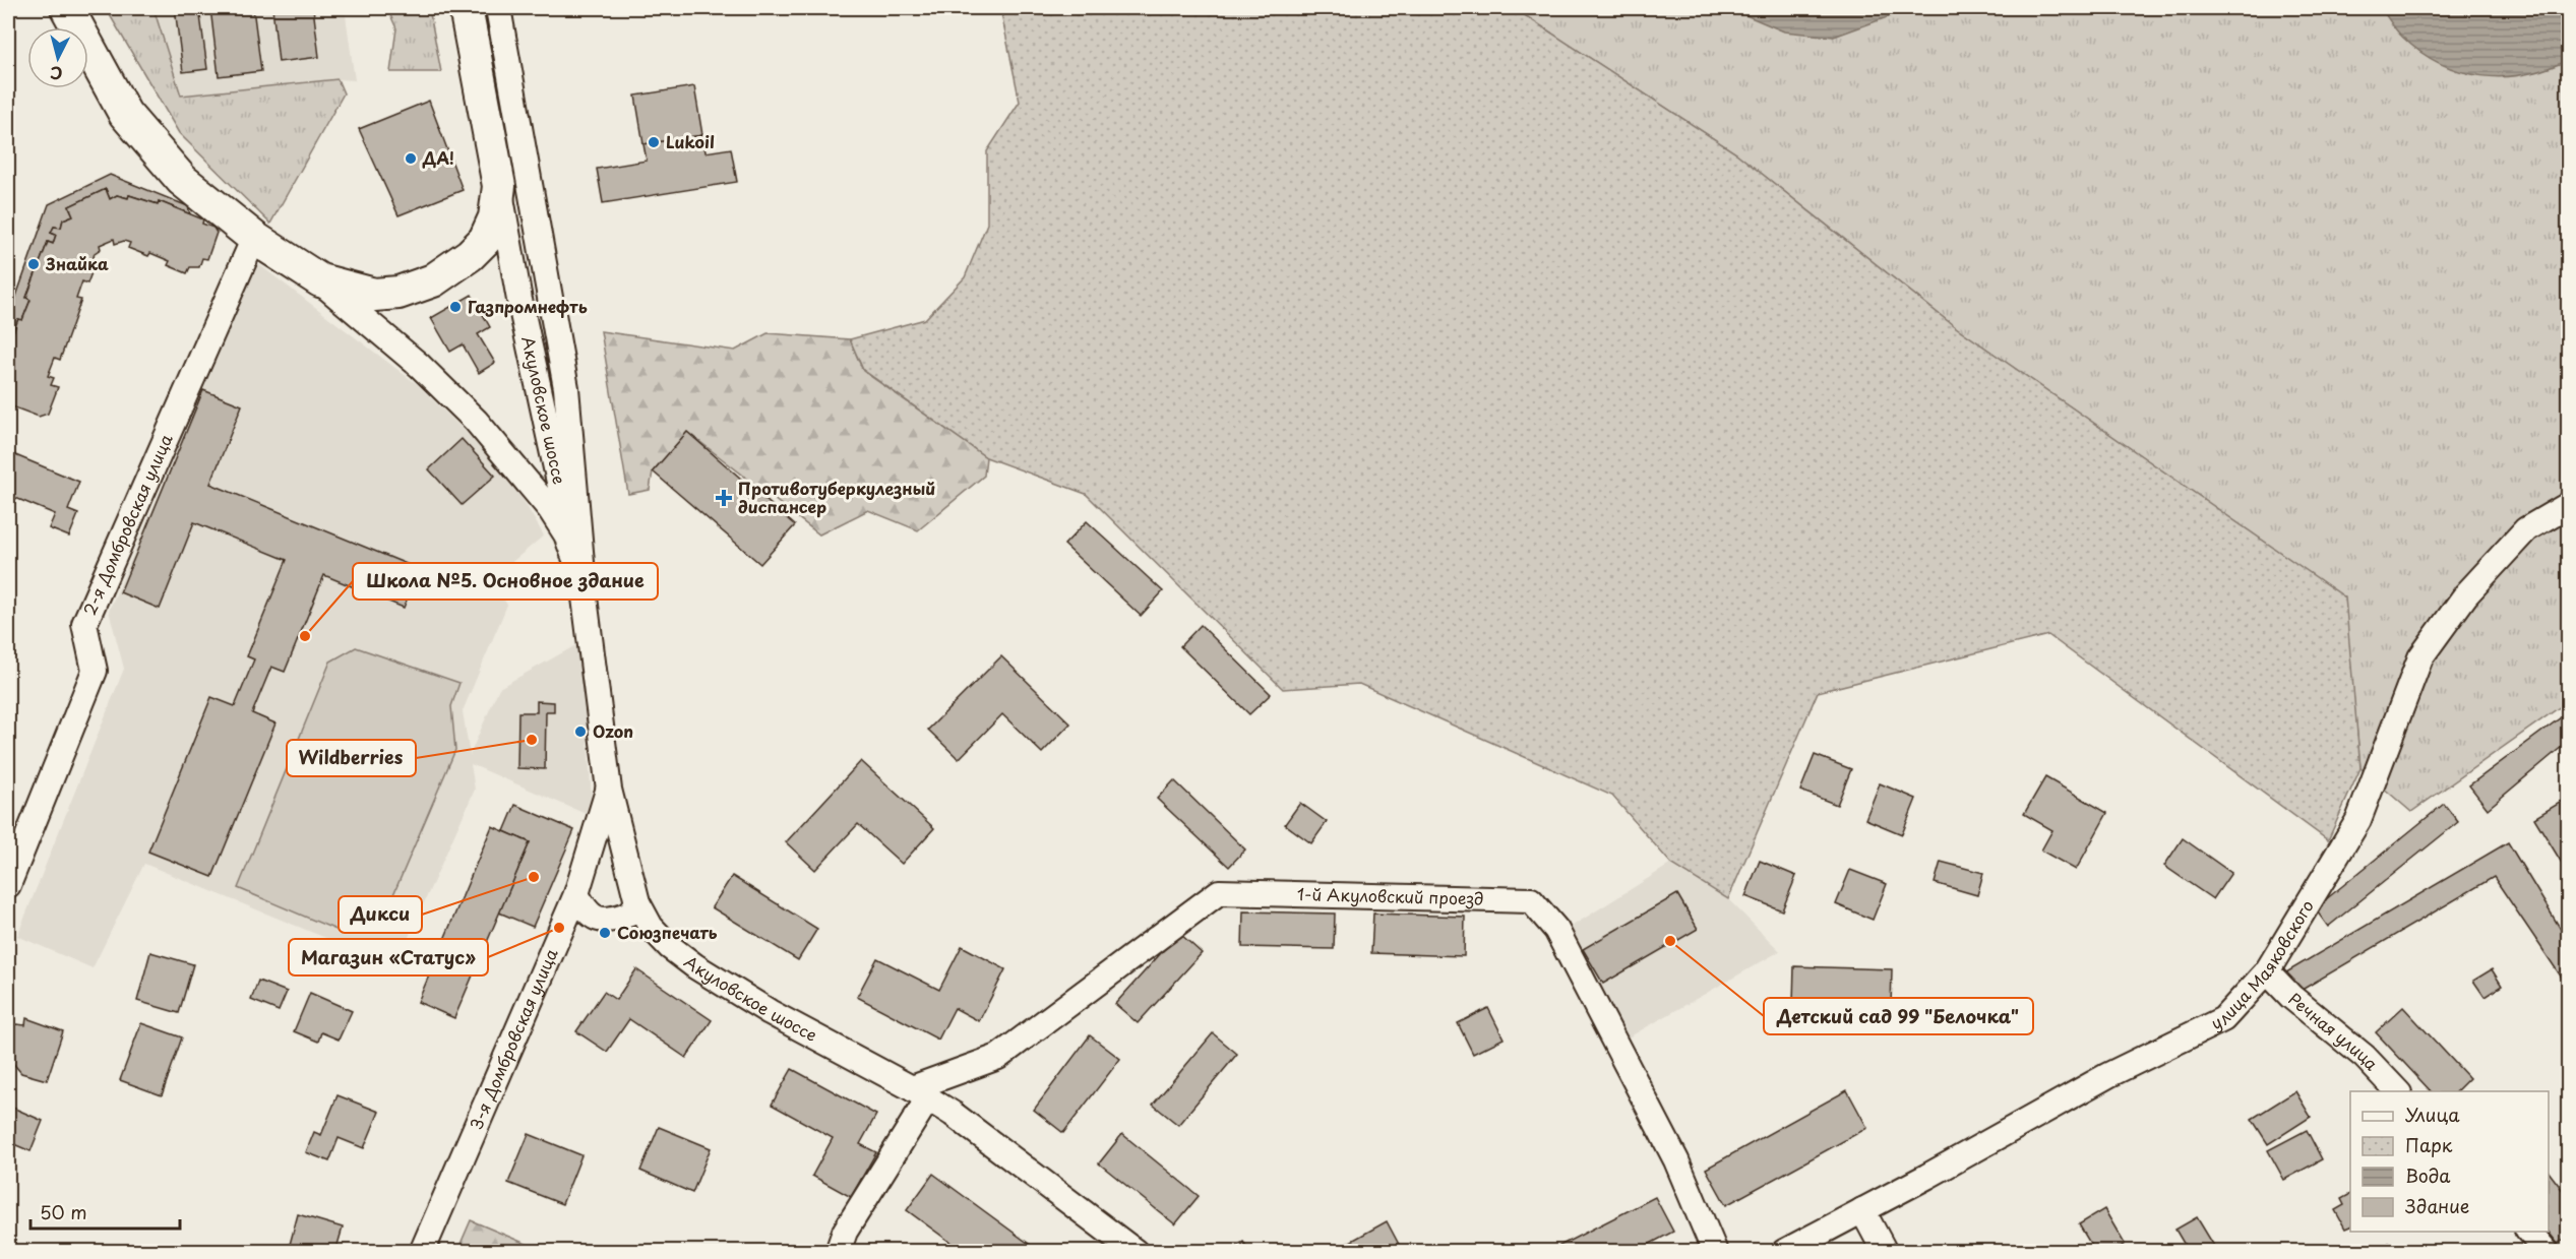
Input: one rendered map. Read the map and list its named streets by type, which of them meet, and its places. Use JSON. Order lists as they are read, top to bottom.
{
  "streets": {
    "main road": ["Акуловское шоссе"],
    "street": [
      "2-я Домбровская улица",
      "1-й Акуловский проезд",
      "улица Маяковского",
      "Речная улица",
      "3-я Домбровская улица"
    ]
  },
  "crossings": [
    ["Акуловское шоссе", "1-й Акуловский проезд"],
    ["Акуловское шоссе", "3-я Домбровская улица"],
    ["улица Маяковского", "Речная улица"]
  ],
  "places": {
    "other": [
      "Lukoil",
      "ДА!",
      "Знайка",
      "Газпромнефть",
      "Школа №5. Основное здание",
      "Ozon",
      "Wildberries",
      "Дикси",
      "Магазин «Статус»",
      "Союзпечать",
      "Детский сад 99 \"Белочка\""
    ],
    "health": ["Противотуберкулезный диспансер"]
  },
  "legend": [
    "Улица",
    "Парк",
    "Вода",
    "Здание"
  ],
  "scale_bar": "50 m",
  "north": "bottom"
}
